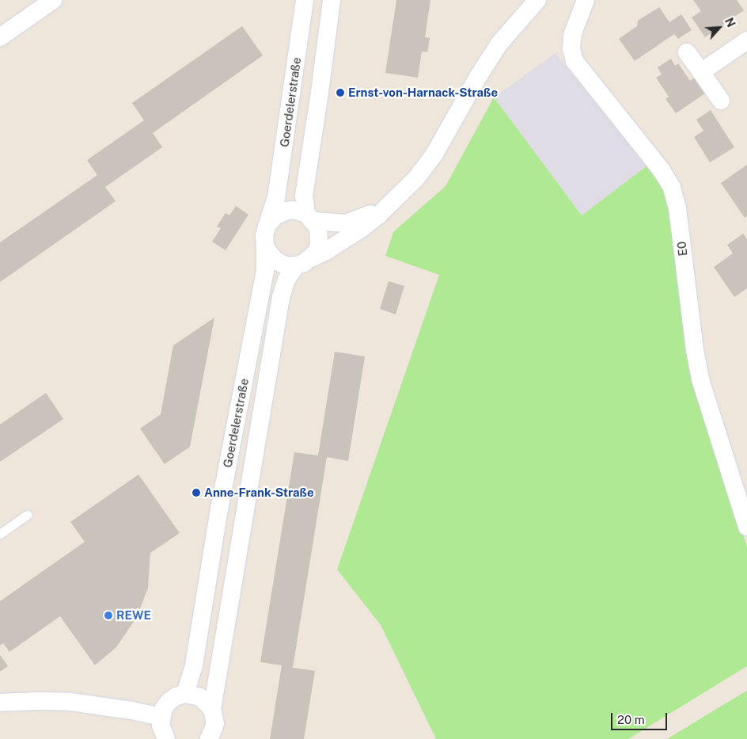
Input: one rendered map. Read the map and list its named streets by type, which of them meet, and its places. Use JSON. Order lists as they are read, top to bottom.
{
  "streets": {
    "street": ["Goerdelerstraße", "E0"]
  },
  "places": ["Ernst-von-Harnack-Straße", "Anne-Frank-Straße", "REWE"],
  "scale_bar": "20 m",
  "north": "top right"
}
